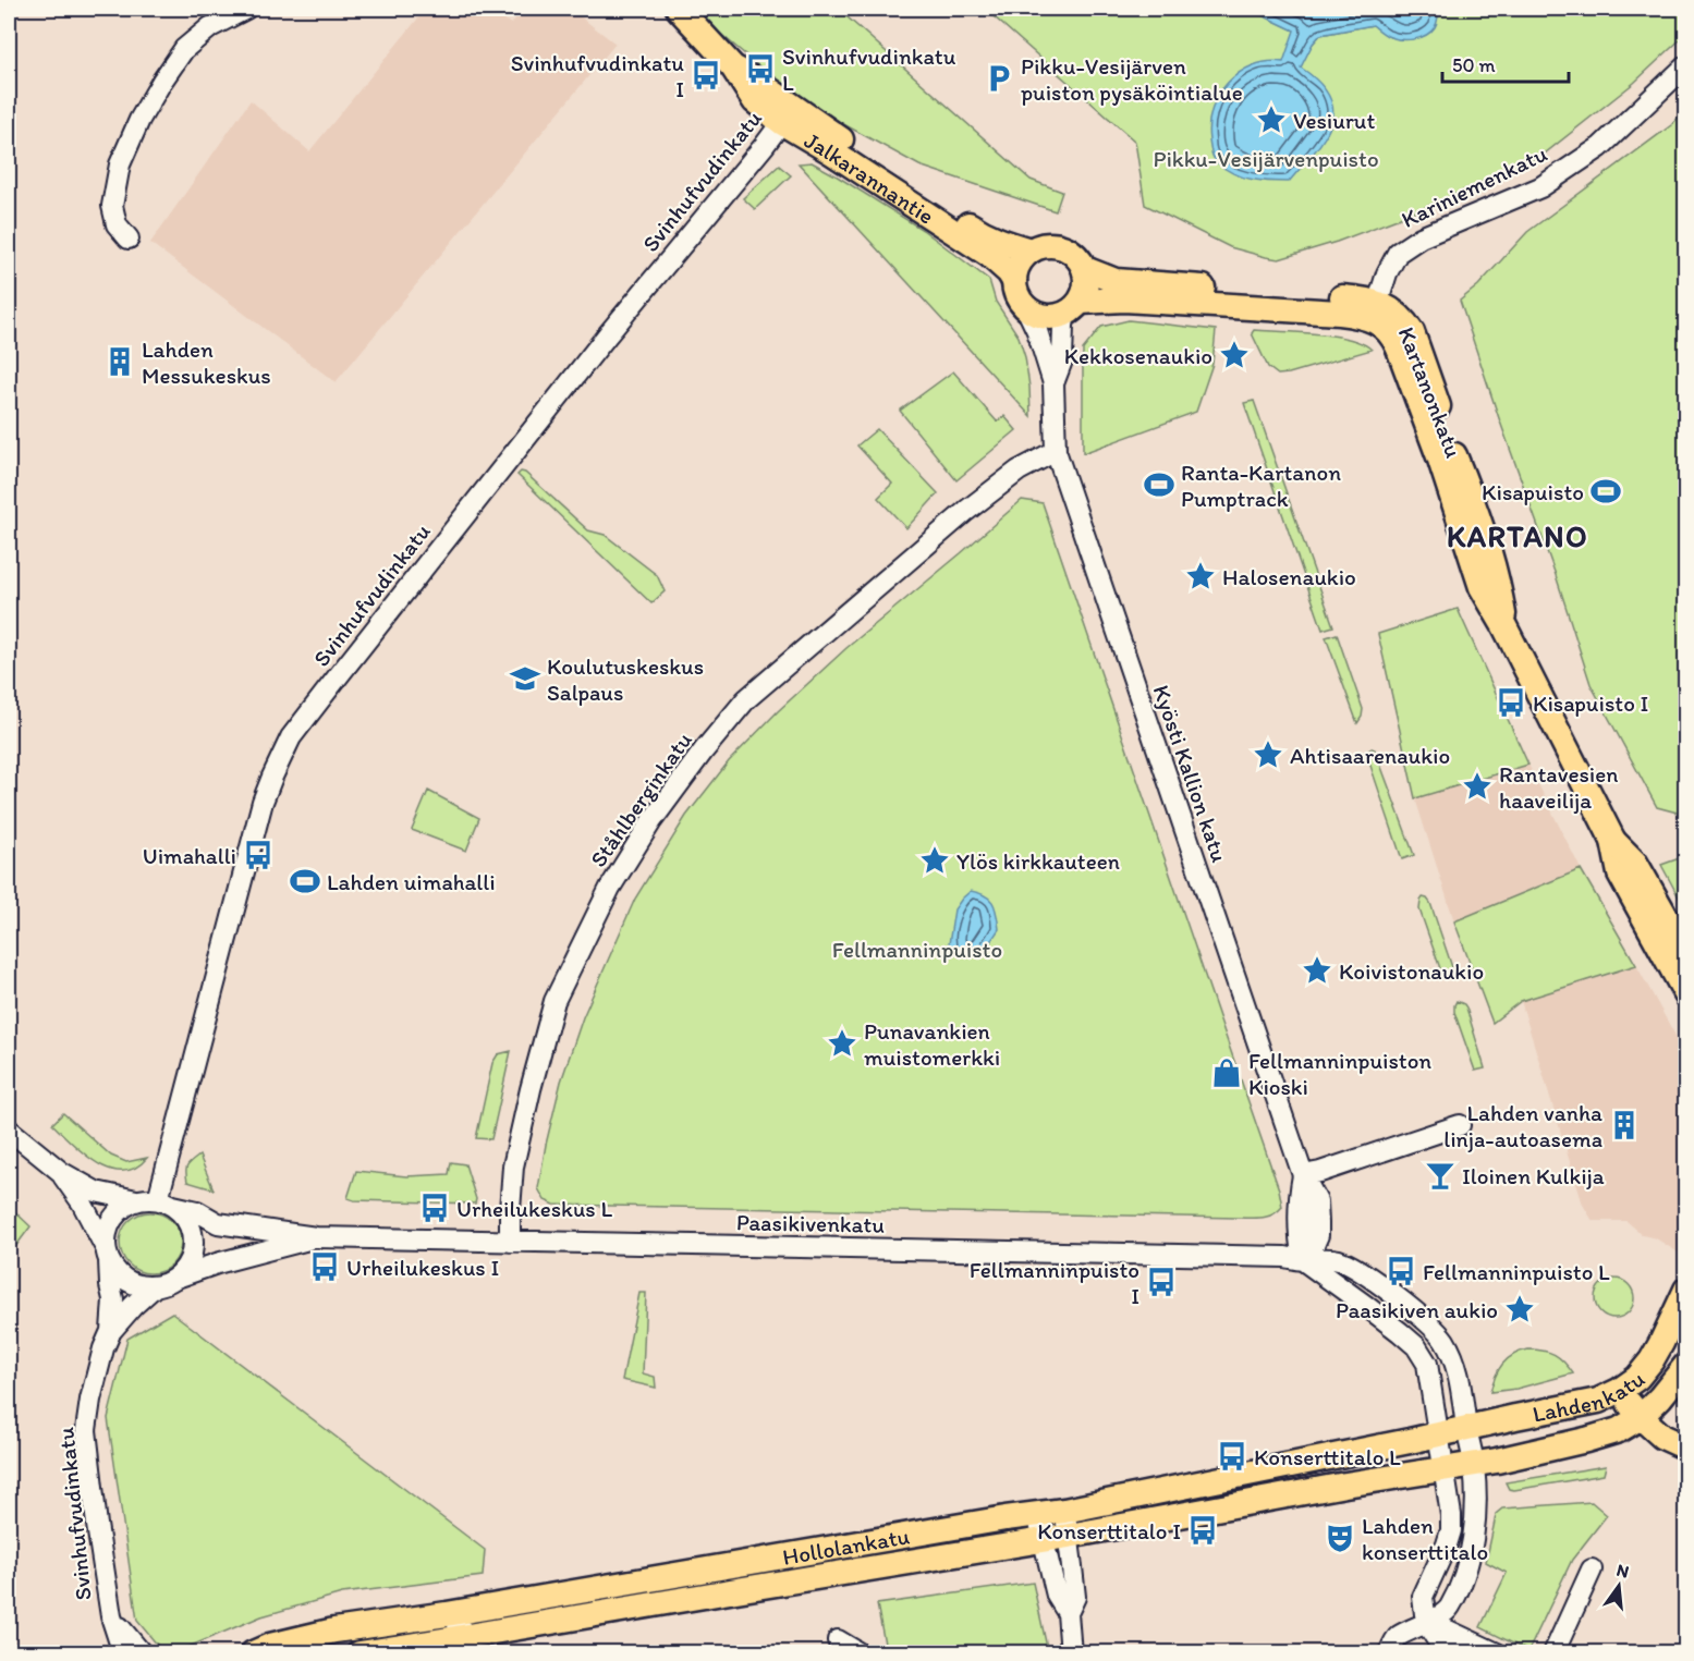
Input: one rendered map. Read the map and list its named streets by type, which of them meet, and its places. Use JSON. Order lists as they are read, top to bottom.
{
  "streets": {
    "main road": [
      "Jalkarannantie",
      "Kartanonkatu",
      "Lahdenkatu",
      "Hollolankatu"
    ],
    "street": [
      "Svinhufvudinkatu",
      "Kariniemenkatu",
      "Kyösti Kallion katu",
      "Ståhlberginkatu",
      "Paasikivenkatu"
    ]
  },
  "crossings": [
    ["Jalkarannantie", "Svinhufvudinkatu"],
    ["Jalkarannantie", "Kartanonkatu"],
    ["Jalkarannantie", "Kyösti Kallion katu"],
    ["Svinhufvudinkatu", "Paasikivenkatu"],
    ["Kariniemenkatu", "Kartanonkatu"],
    ["Kartanonkatu", "Kyösti Kallion katu"],
    ["Kyösti Kallion katu", "Ståhlberginkatu"],
    ["Kyösti Kallion katu", "Paasikivenkatu"],
    ["Ståhlberginkatu", "Paasikivenkatu"],
    ["Paasikivenkatu", "Lahdenkatu"],
    ["Paasikivenkatu", "Hollolankatu"],
    ["Lahdenkatu", "Hollolankatu"]
  ],
  "districts": ["KARTANO"],
  "parks": ["Pikku-Vesijärvenpuisto", "Fellmanninpuisto"],
  "places": {
    "bus stop": [
      "Svinhufvudinkatu L",
      "Svinhufvudinkatu I",
      "Kisapuisto I",
      "Uimahalli",
      "Urheilukeskus L",
      "Urheilukeskus I",
      "Fellmanninpuisto L",
      "Fellmanninpuisto I",
      "Konserttitalo L",
      "Konserttitalo I"
    ],
    "parking": ["Pikku-Vesijärven puiston pysäköintialue"],
    "place": [
      "Vesiurut",
      "Kekkosenaukio",
      "Halosenaukio",
      "Ahtisaarenaukio",
      "Rantavesien haaveilija",
      "Ylös kirkkauteen",
      "Koivistonaukio",
      "Punavankien muistomerkki",
      "Paasikiven aukio"
    ],
    "building": ["Lahden Messukeskus", "Lahden vanha linja-autoasema"],
    "sports": ["Ranta-Kartanon Pumptrack", "Kisapuisto", "Lahden uimahalli"],
    "school or university": ["Koulutuskeskus Salpaus"],
    "shop": ["Fellmanninpuiston Kioski"],
    "bar": ["Iloinen Kulkija"],
    "theatre": ["Lahden konserttitalo"]
  },
  "scale_bar": "50 m",
  "north": "top"
}
